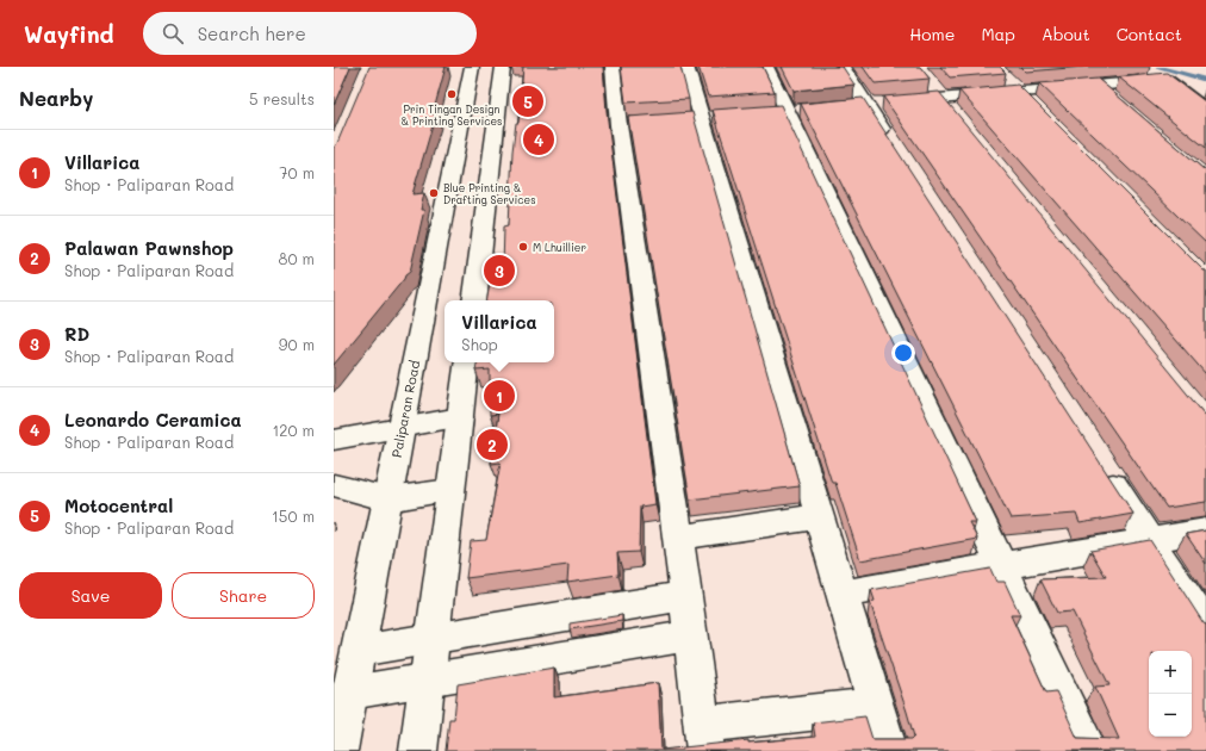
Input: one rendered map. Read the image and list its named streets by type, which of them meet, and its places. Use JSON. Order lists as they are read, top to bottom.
{
  "streets": {
    "street": ["Paliparan Road"]
  },
  "places": ["Prin Tingan Design & Printing Services", "Blue Printing & Drafting Services", "M Lhuillier"],
  "page": {
    "header": "Wayfind",
    "search": "Search here",
    "nav": [
      "Home",
      "Map",
      "About",
      "Contact"
    ],
    "heading": ["Nearby", "5 results"],
    "pins": [
      "5",
      "4",
      "3",
      "1",
      "2"
    ],
    "list": [
      {
        "mark": "1",
        "name": "Villarica",
        "note": "Shop · Paliparan Road",
        "value": "70 m"
      },
      {
        "mark": "2",
        "name": "Palawan Pawnshop",
        "note": "Shop · Paliparan Road",
        "value": "80 m"
      },
      {
        "mark": "3",
        "name": "RD",
        "note": "Shop · Paliparan Road",
        "value": "90 m"
      },
      {
        "mark": "4",
        "name": "Leonardo Ceramica",
        "note": "Shop · Paliparan Road",
        "value": "120 m"
      },
      {
        "mark": "5",
        "name": "Motocentral",
        "note": "Shop · Paliparan Road",
        "value": "150 m"
      }
    ],
    "popup": ["Villarica", "Shop"],
    "buttons": ["Save", "Share"],
    "map_buttons": ["+", "−"]
  }
}
